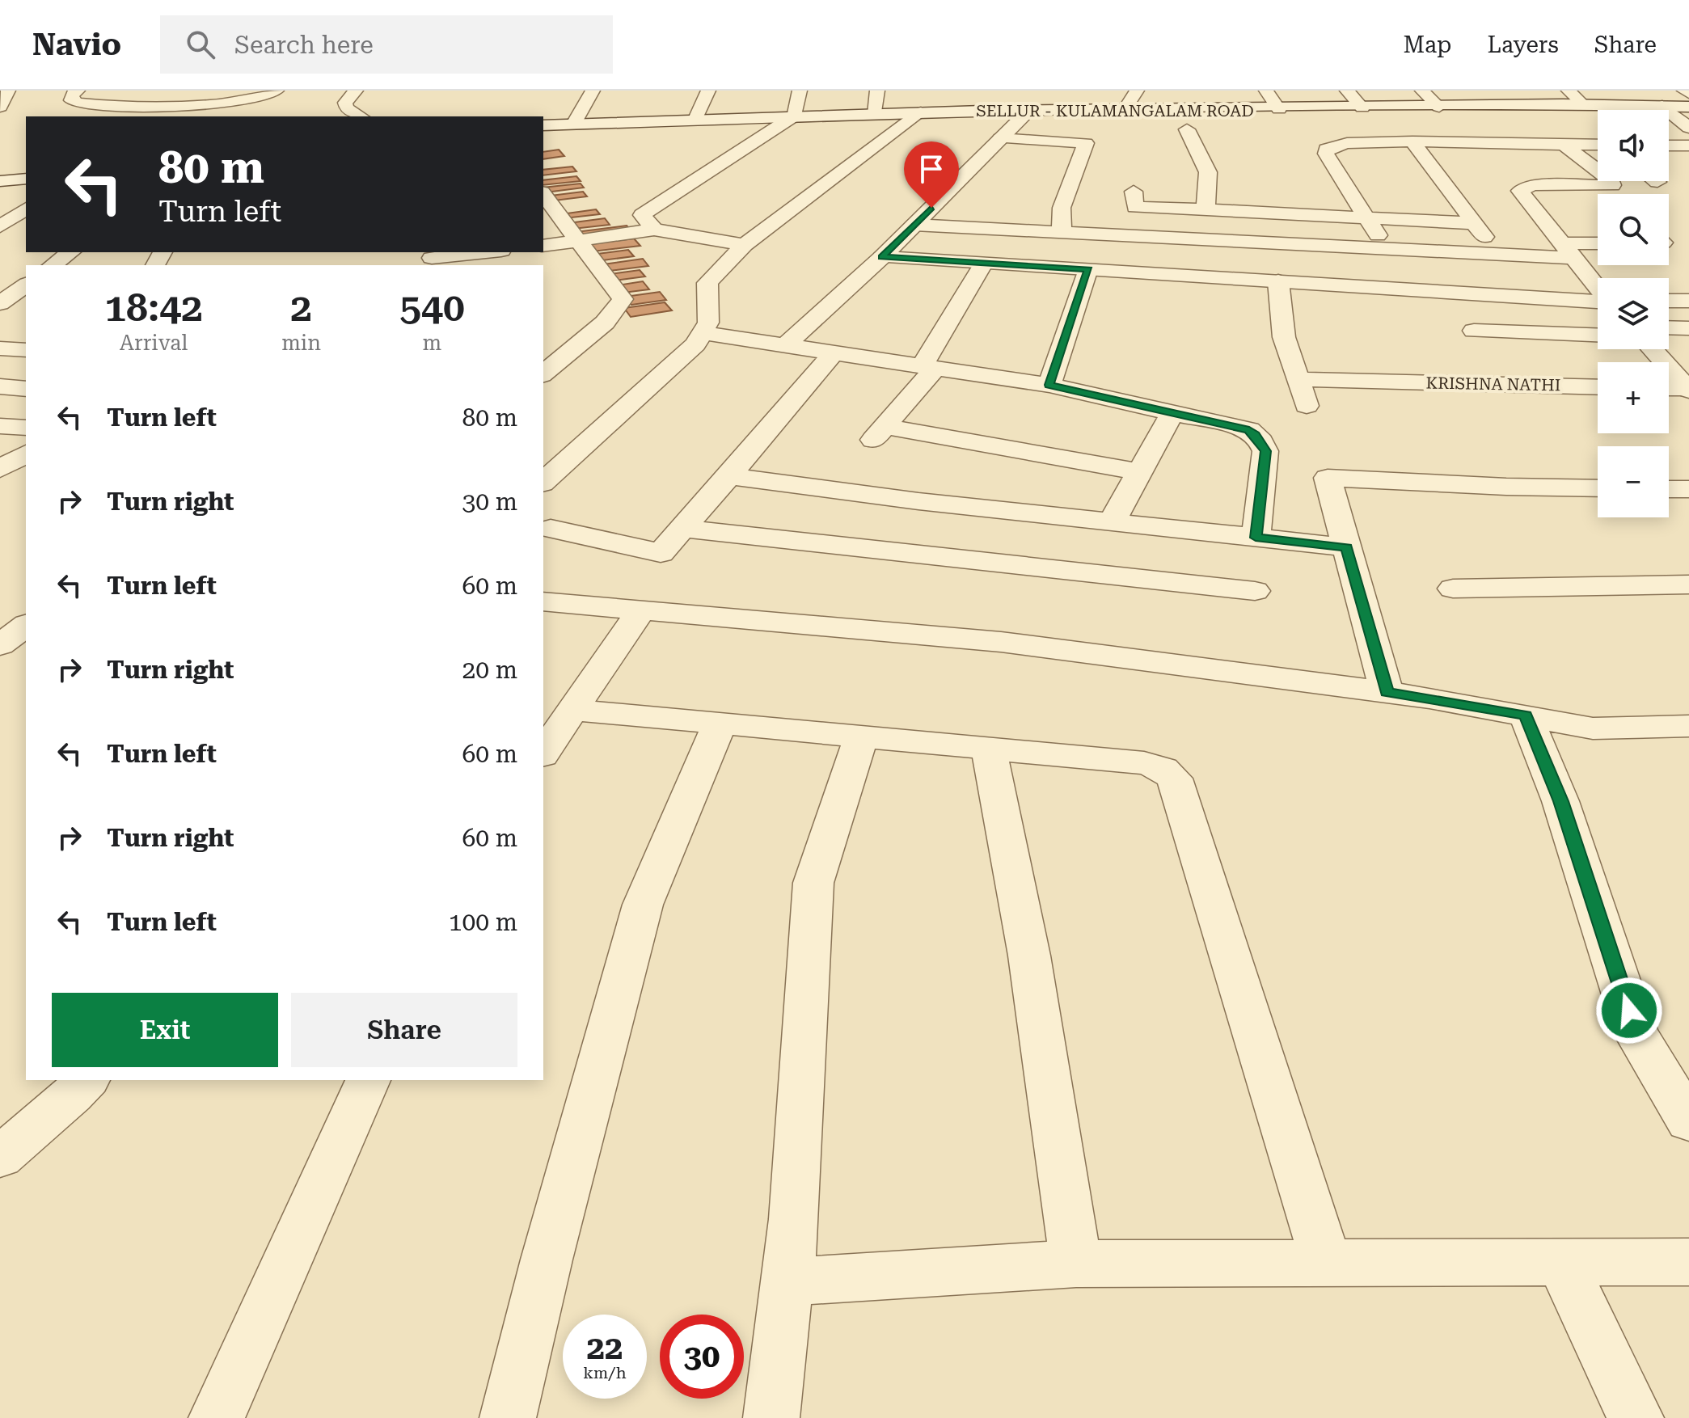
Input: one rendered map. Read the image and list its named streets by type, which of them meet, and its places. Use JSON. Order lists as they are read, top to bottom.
{
  "streets": {
    "street": ["SELLUR - KULAMANGALAM ROAD", "KRISHNA NATHI"]
  },
  "page": {
    "header": "Navio",
    "search": "Search here",
    "nav": ["Map", "Layers", "Share"],
    "map_buttons": ["+", "−"],
    "turn": ["80 m", "Turn left"],
    "eta": [
      "18:42",
      "Arrival",
      "2",
      "min",
      "540",
      "m"
    ],
    "list": [
      {
        "name": "Turn left",
        "value": "80 m"
      },
      {
        "name": "Turn right",
        "value": "30 m"
      },
      {
        "name": "Turn left",
        "value": "60 m"
      },
      {
        "name": "Turn right",
        "value": "20 m"
      },
      {
        "name": "Turn left",
        "value": "60 m"
      },
      {
        "name": "Turn right",
        "value": "60 m"
      },
      {
        "name": "Turn left",
        "value": "100 m"
      }
    ],
    "buttons": ["Exit", "Share"],
    "speed": "22 km/h",
    "limit": "30"
  }
}
